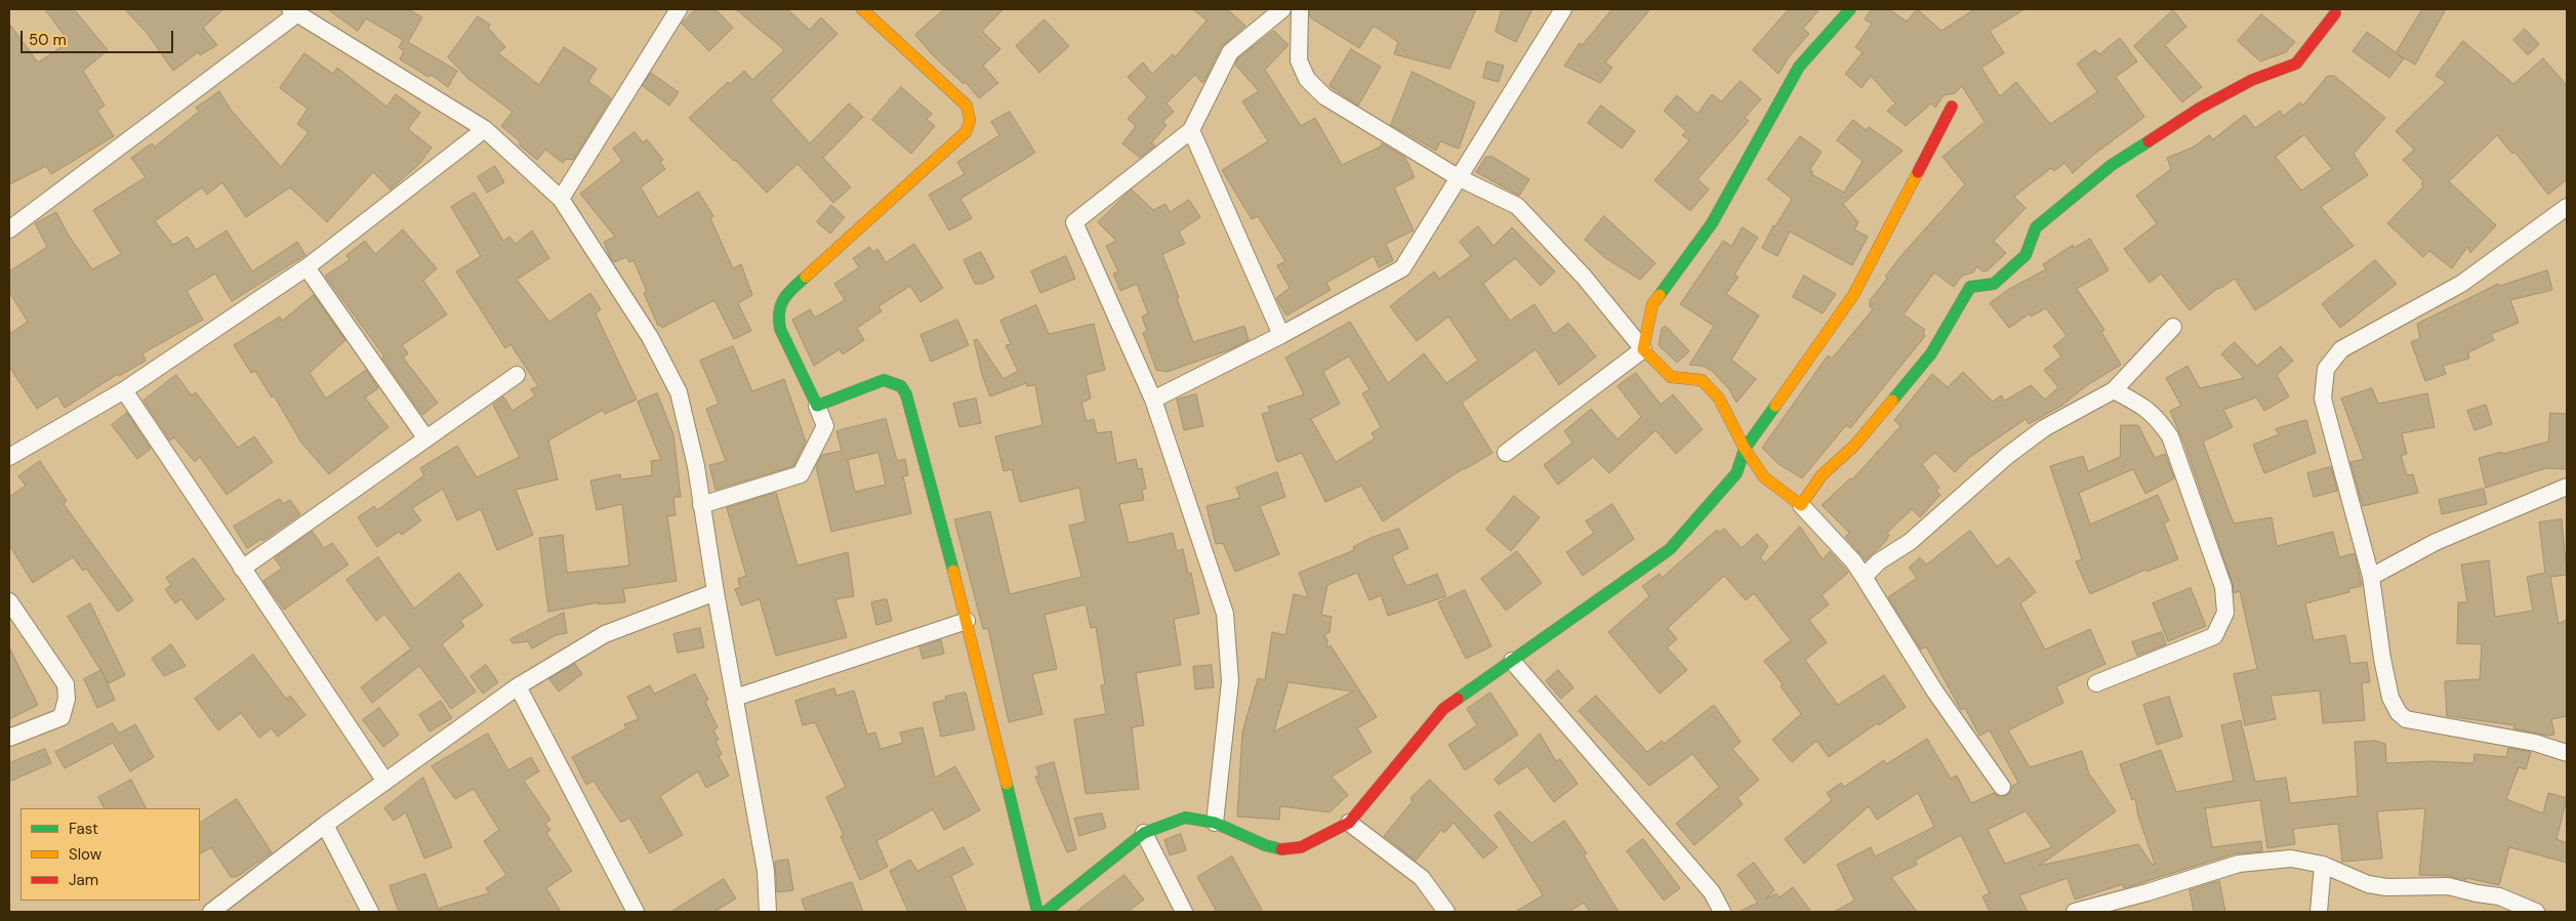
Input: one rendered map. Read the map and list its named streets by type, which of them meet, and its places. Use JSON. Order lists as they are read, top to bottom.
{
  "legend": ["Fast", "Slow", "Jam"],
  "scale_bar": "50 m"
}
